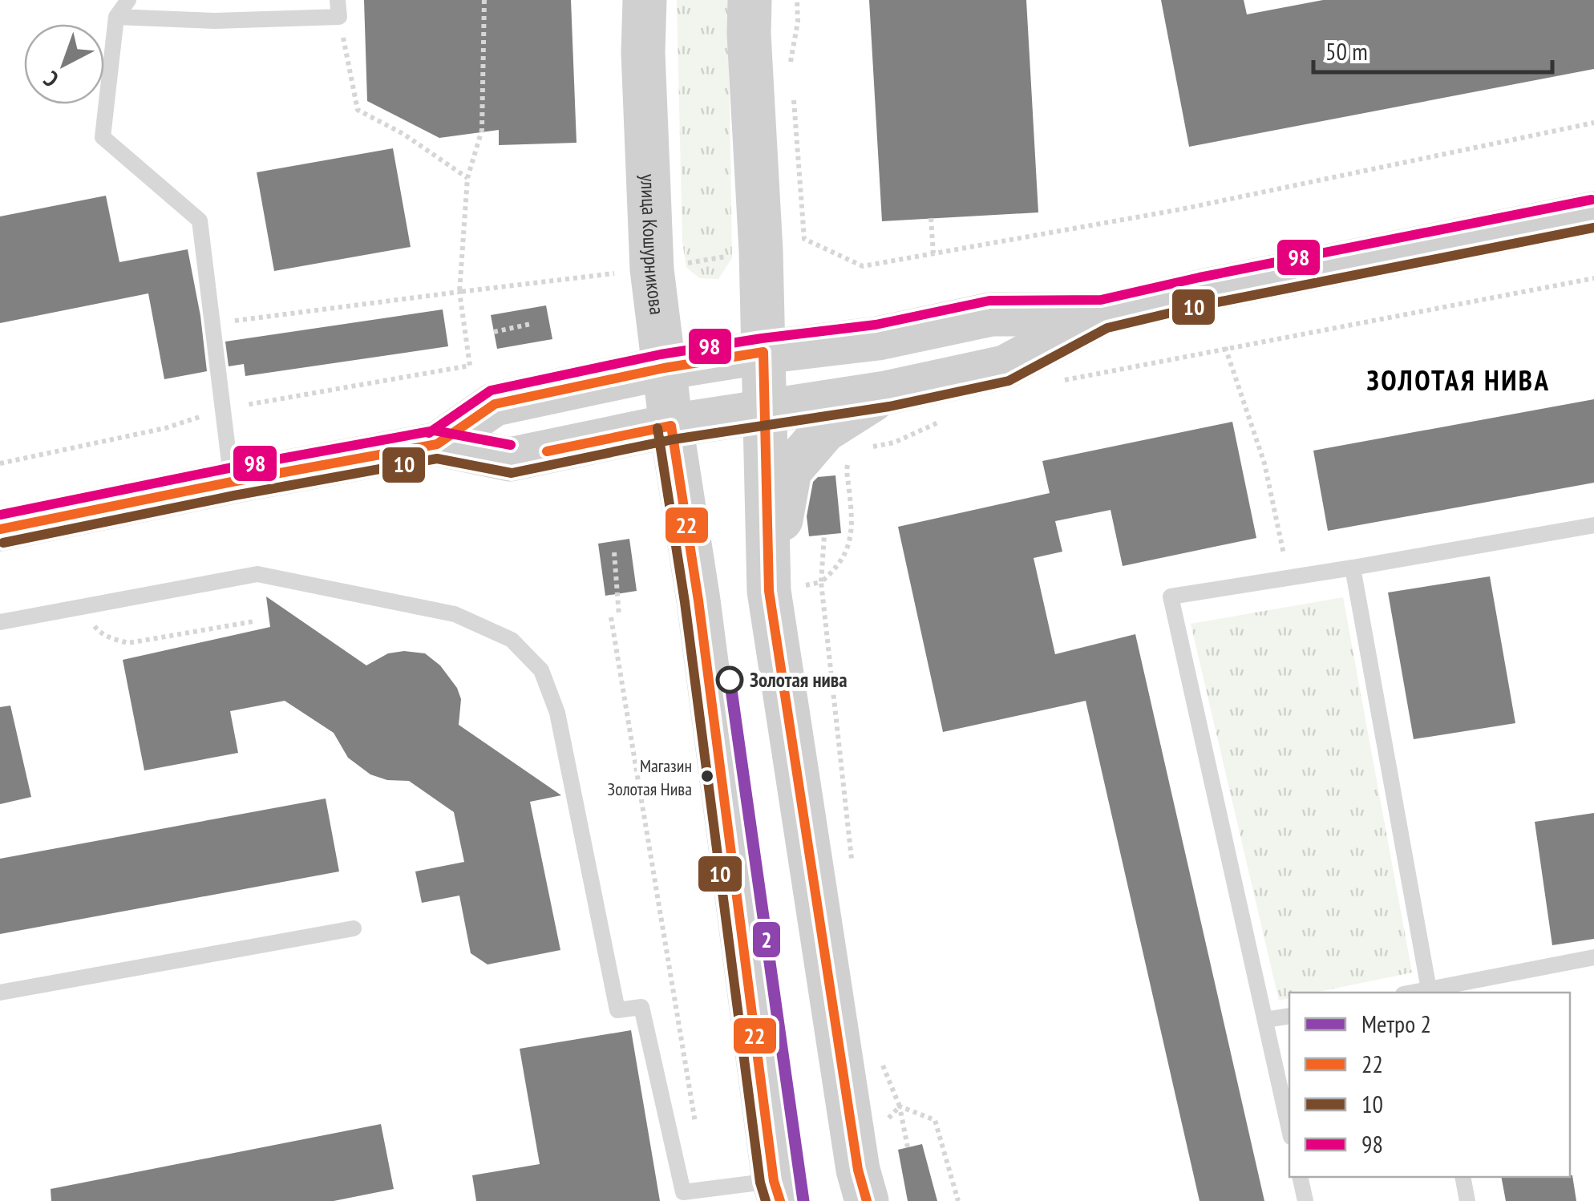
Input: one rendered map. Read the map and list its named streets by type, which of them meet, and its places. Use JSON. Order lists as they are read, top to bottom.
{
  "streets": {
    "main road": ["улица Кошурникова"]
  },
  "districts": ["ЗОЛОТАЯ НИВА"],
  "places": ["Золотая нива", "Магазин Золотая Нива"],
  "lines": [
    "transit line 98",
    "transit line 10",
    "transit line 22",
    "metro line 2"
  ],
  "legend": [
    "Метро 2",
    "22",
    "10",
    "98"
  ],
  "scale_bar": "50 m",
  "north": "bottom left"
}
